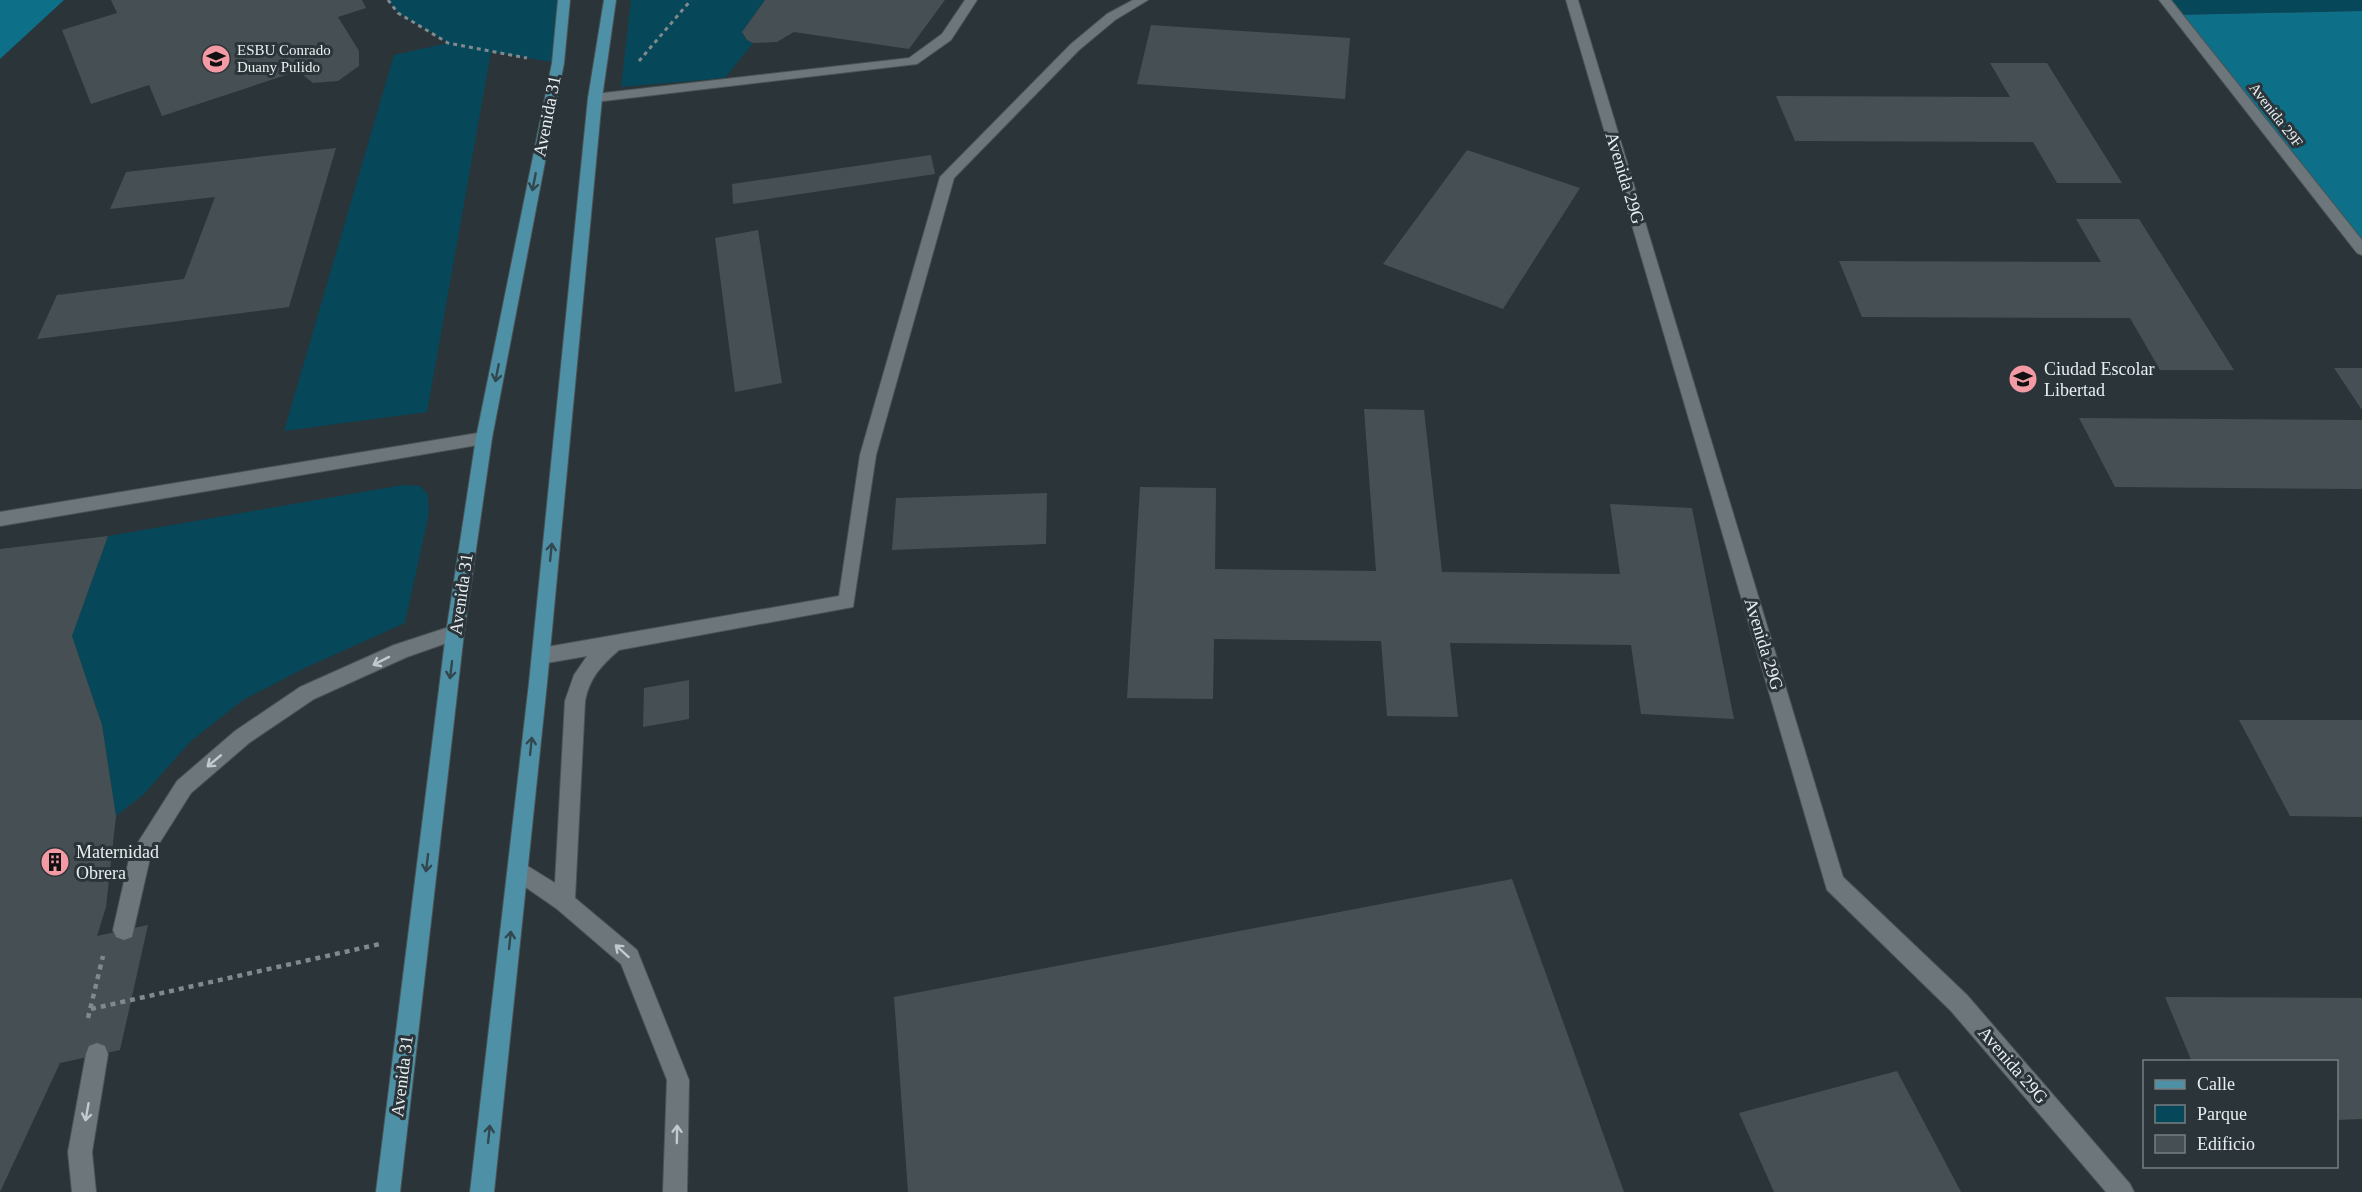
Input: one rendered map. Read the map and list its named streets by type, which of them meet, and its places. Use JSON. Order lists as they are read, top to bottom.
{
  "streets": {
    "main road": ["Avenida 31"],
    "street": ["Avenida 29F", "Avenida 29G"]
  },
  "places": {
    "school or university": ["ESBU Conrado Duany Pulido", "Ciudad Escolar Libertad"],
    "building": ["Maternidad Obrera"]
  },
  "legend": ["Calle", "Parque", "Edificio"]
}
